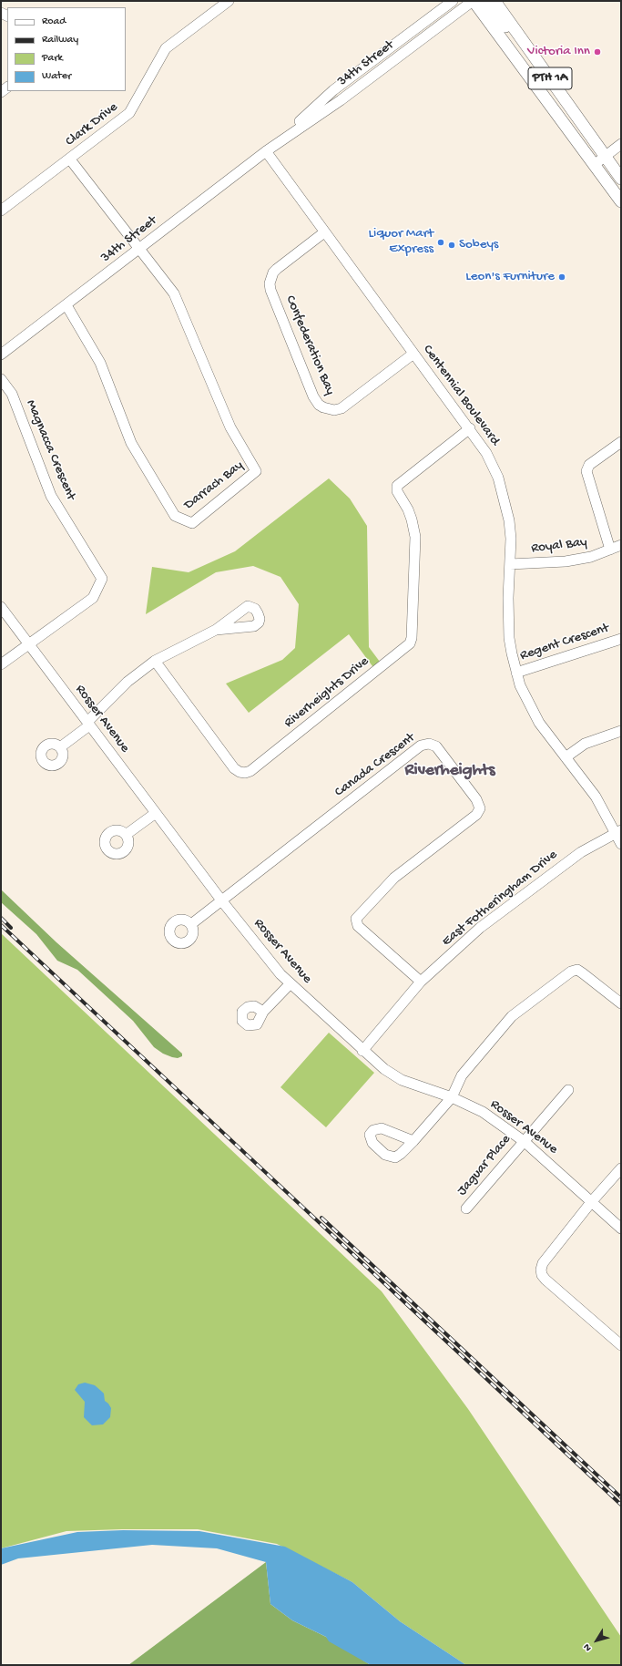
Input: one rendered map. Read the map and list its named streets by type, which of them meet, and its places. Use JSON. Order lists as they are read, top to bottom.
{
  "streets": {
    "main road": ["PTH 1A"],
    "street": [
      "34th Street",
      "Clark Drive",
      "Confederation Bay",
      "Centennial Boulevard",
      "Magnacca Crescent",
      "Darrach Bay",
      "Royal Bay",
      "Regent Crescent",
      "Riverheights Drive",
      "Rosser Avenue",
      "Canada Crescent",
      "East Fotheringham Drive",
      "Jaguar Place"
    ]
  },
  "crossings": [
    ["34th Street", "PTH 1A"],
    ["34th Street", "Centennial Boulevard"],
    ["34th Street", "Darrach Bay"],
    ["Confederation Bay", "Centennial Boulevard"],
    ["Centennial Boulevard", "Royal Bay"],
    ["Centennial Boulevard", "Regent Crescent"],
    ["Centennial Boulevard", "Riverheights Drive"],
    ["Centennial Boulevard", "East Fotheringham Drive"],
    ["Magnacca Crescent", "Rosser Avenue"],
    ["Rosser Avenue", "Canada Crescent"],
    ["Rosser Avenue", "East Fotheringham Drive"],
    ["Rosser Avenue", "Jaguar Place"],
    ["Canada Crescent", "East Fotheringham Drive"]
  ],
  "districts": ["Riverheights"],
  "places": [
    "Victoria Inn",
    "Liquor Mart Express",
    "Sobeys",
    "Leon's Furniture"
  ],
  "legend": [
    "Road",
    "Railway",
    "Park",
    "Water"
  ],
  "north": "bottom left"
}
